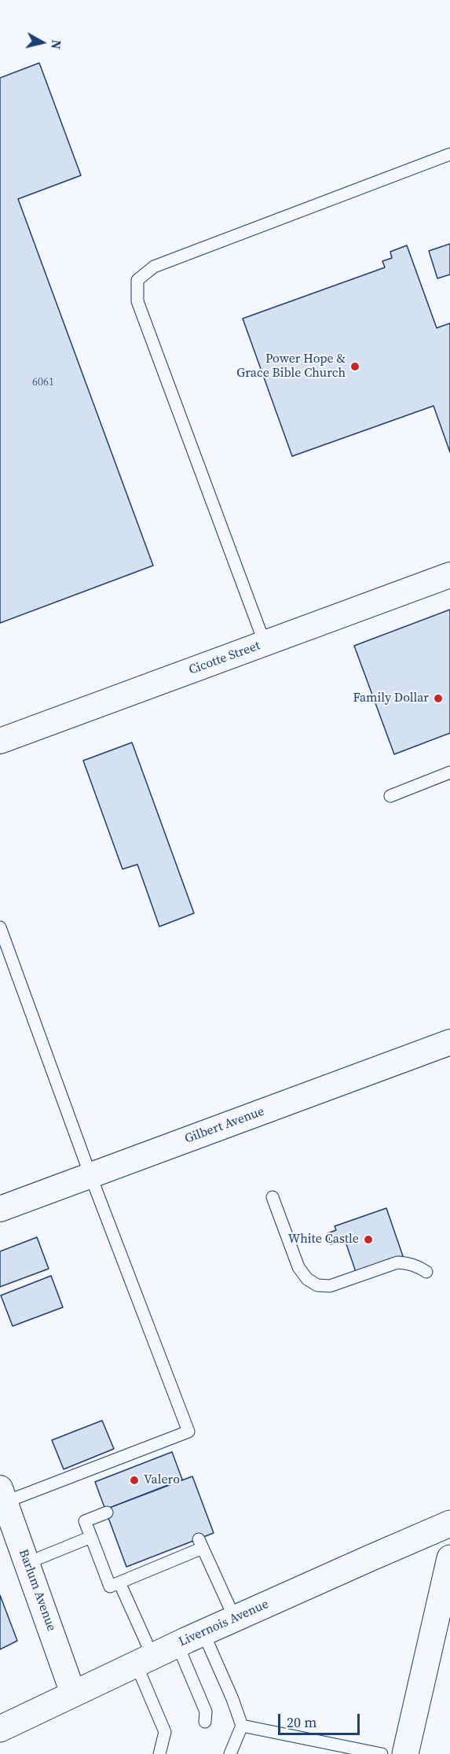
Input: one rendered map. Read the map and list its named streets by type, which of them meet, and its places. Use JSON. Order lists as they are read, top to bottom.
{
  "streets": {
    "main road": ["Livernois Avenue"],
    "street": ["Cicotte Street", "Gilbert Avenue", "Barlum Avenue"]
  },
  "crossings": [
    ["Barlum Avenue", "Livernois Avenue"]
  ],
  "places": [
    "Power Hope & Grace Bible Church",
    "Family Dollar",
    "White Castle",
    "Valero"
  ],
  "house_numbers": ["6061"],
  "scale_bar": "20 m",
  "north": "right"
}
